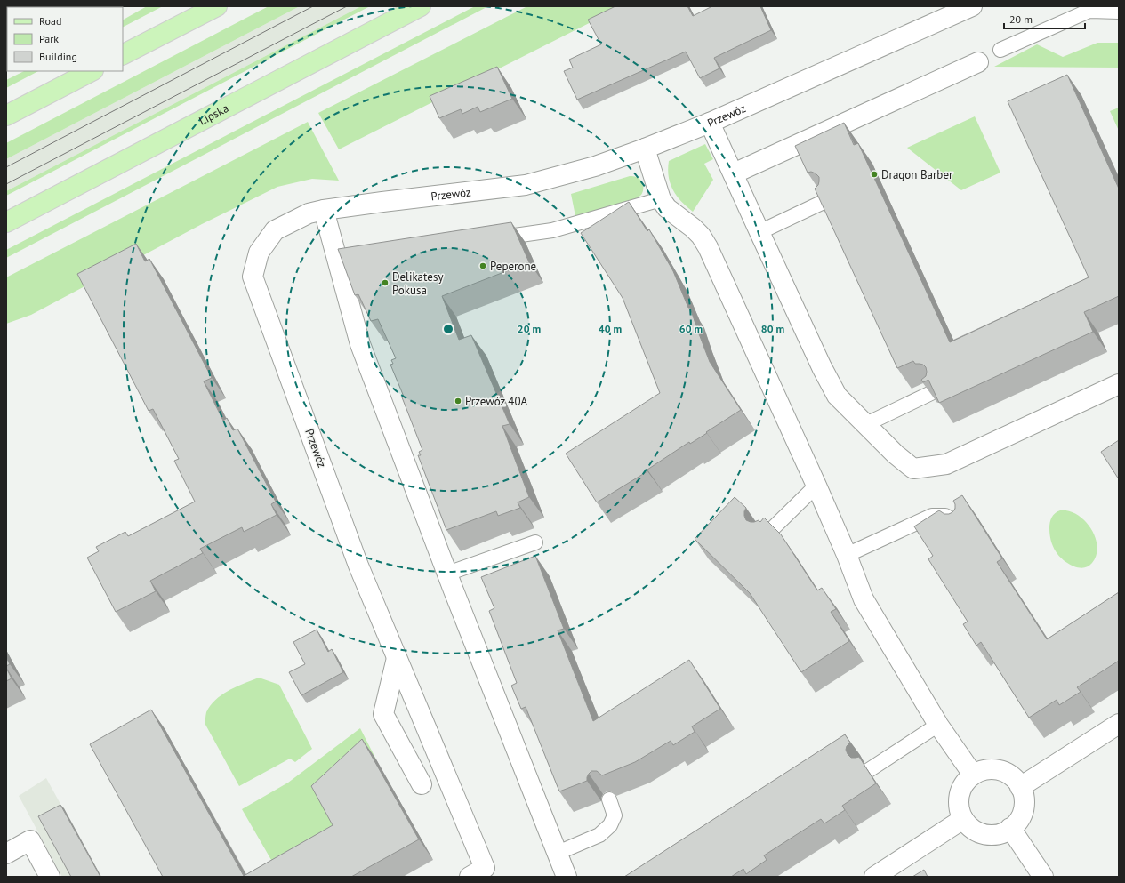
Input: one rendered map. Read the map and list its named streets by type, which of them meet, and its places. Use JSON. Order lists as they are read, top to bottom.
{
  "streets": {
    "main road": ["Lipska"],
    "street": ["Przewóz"]
  },
  "places": [
    "Dragon Barber",
    "Peperone",
    "Delikatesy Pokusa",
    "Przewóz 40A"
  ],
  "legend": ["Road", "Park", "Building"],
  "scale_bar": "20 m",
  "rings": [
    "20 m",
    "40 m",
    "60 m",
    "80 m"
  ]
}
